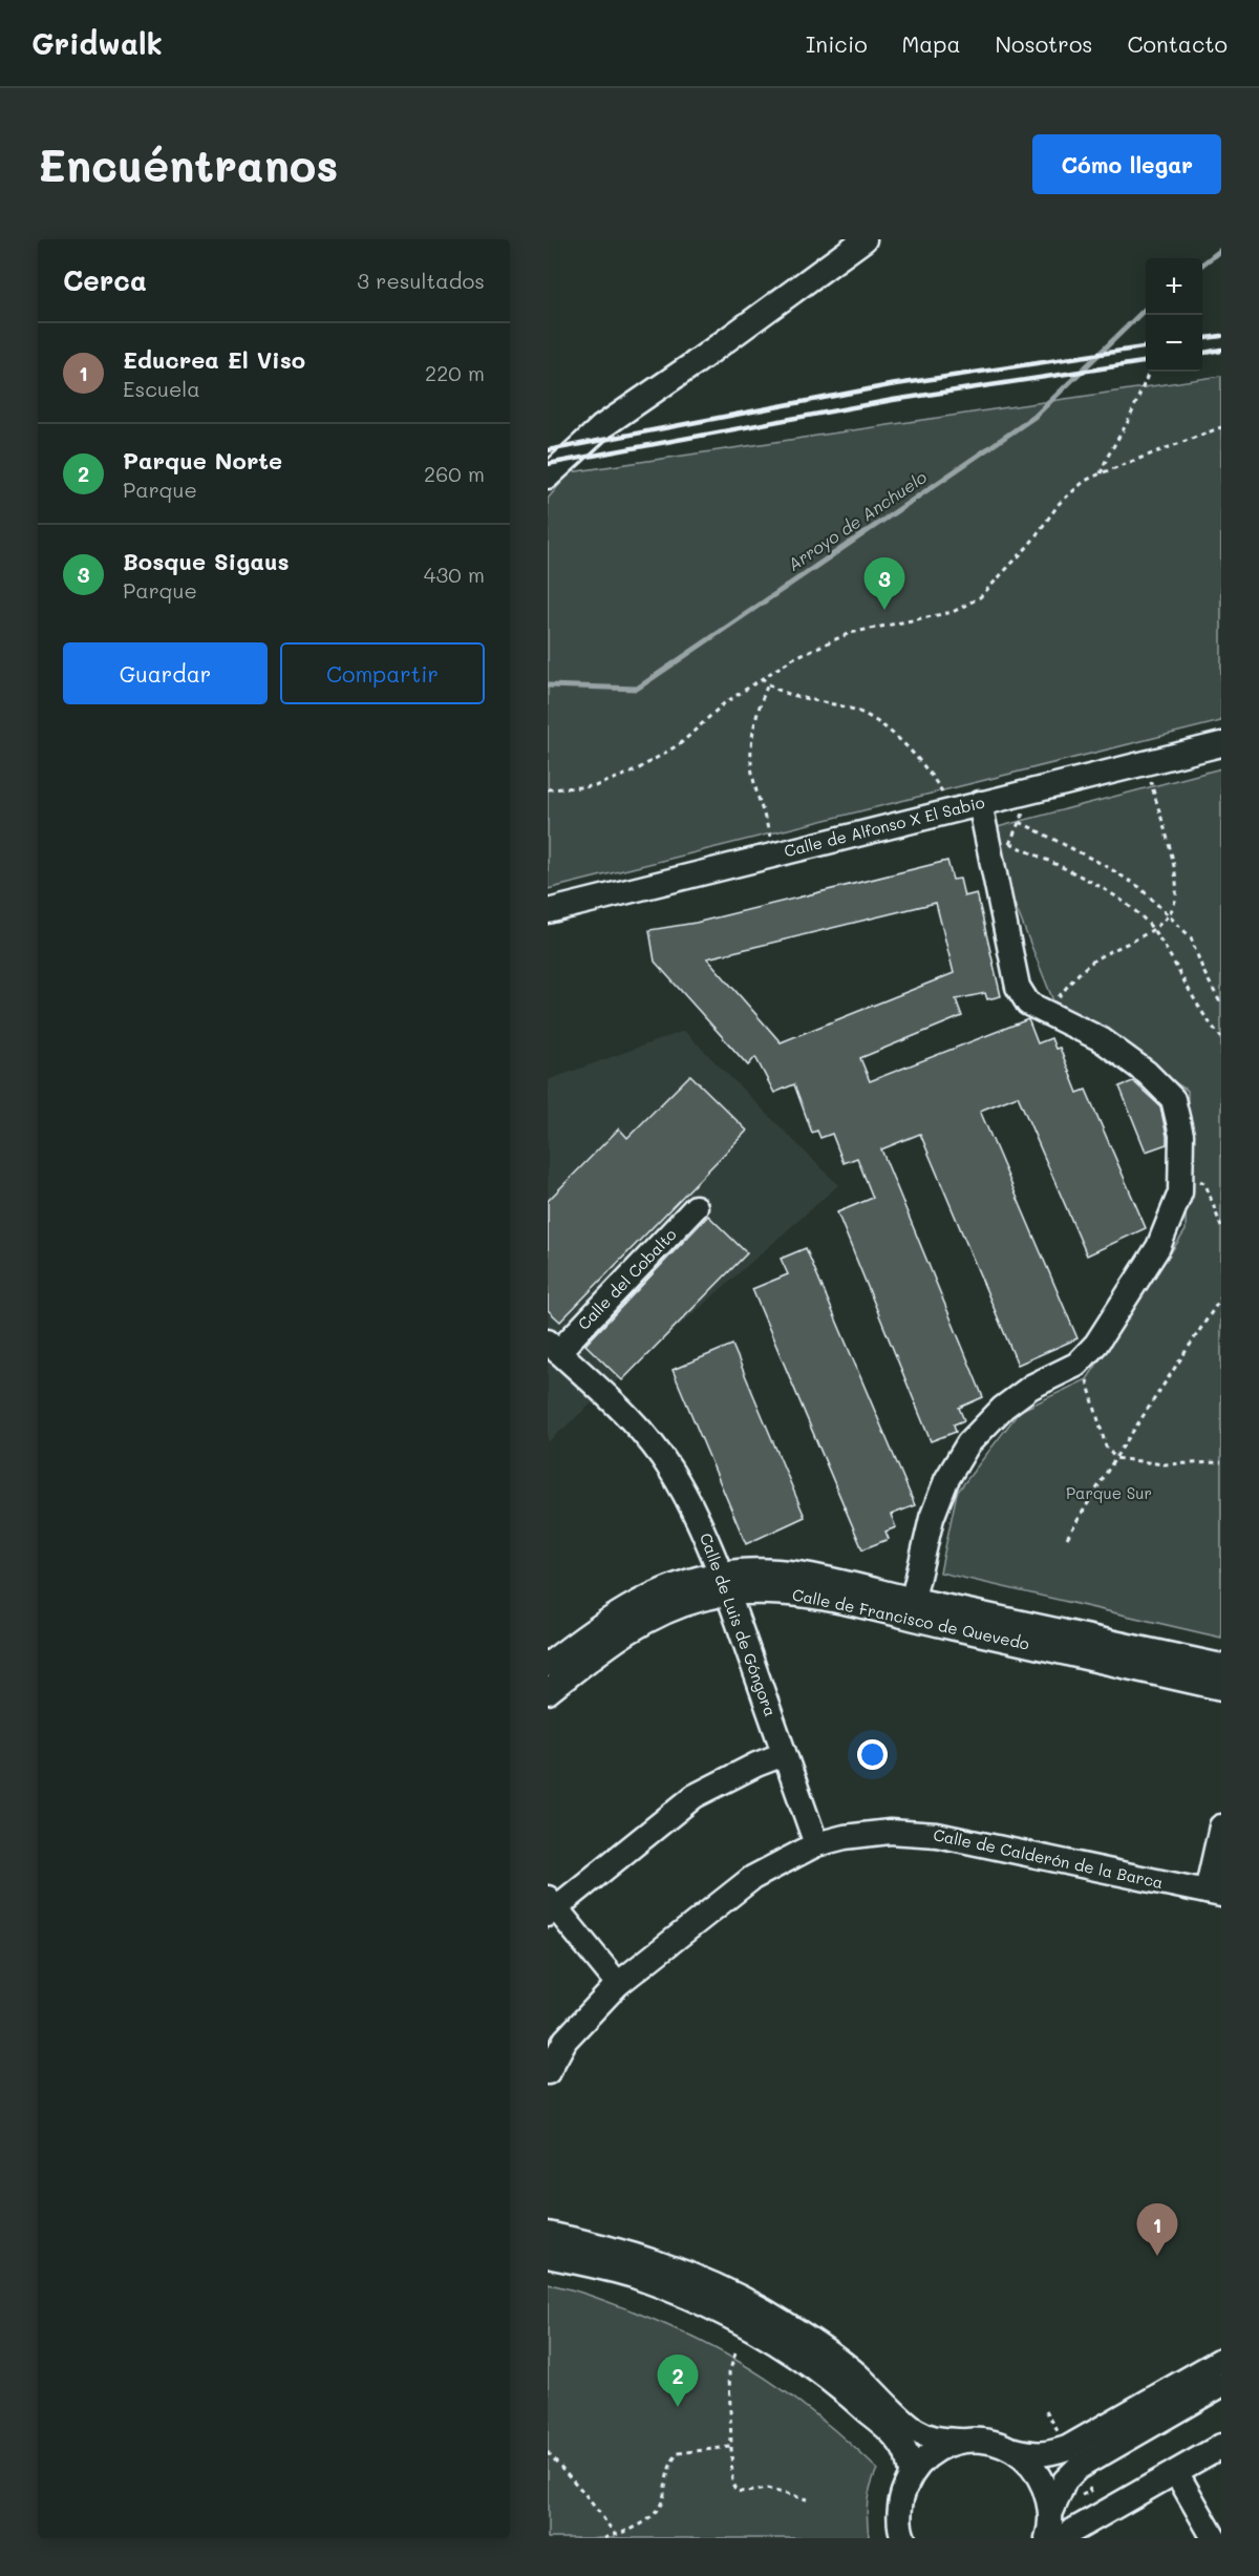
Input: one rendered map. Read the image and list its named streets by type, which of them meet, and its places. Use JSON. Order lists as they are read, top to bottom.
{
  "streets": {
    "street": [
      "Calle de Alfonso X El Sabio",
      "Calle del Cobalto",
      "Calle de Francisco de Quevedo",
      "Calle de Luis de Góngora",
      "Calle de Calderón de la Barca"
    ]
  },
  "crossings": [
    ["Calle del Cobalto", "Calle de Luis de Góngora"],
    ["Calle de Francisco de Quevedo", "Calle de Luis de Góngora"],
    ["Calle de Luis de Góngora", "Calle de Calderón de la Barca"]
  ],
  "water": ["Arroyo de Anchuelo"],
  "parks": ["Parque Sur"],
  "page": {
    "header": "Gridwalk",
    "nav": [
      "Inicio",
      "Mapa",
      "Nosotros",
      "Contacto"
    ],
    "buttons": [
      "Cómo llegar",
      ["Guardar", "Compartir"]
    ],
    "title": "Encuéntranos",
    "heading": ["Cerca", "3 resultados"],
    "map_buttons": ["+", "−"],
    "list": [
      {
        "mark": "1",
        "name": "Educrea El Viso",
        "note": "Escuela",
        "value": "220 m"
      },
      {
        "mark": "2",
        "name": "Parque Norte",
        "note": "Parque",
        "value": "260 m"
      },
      {
        "mark": "3",
        "name": "Bosque Sigaus",
        "note": "Parque",
        "value": "430 m"
      }
    ],
    "pins": ["3", "1", "2"]
  }
}
